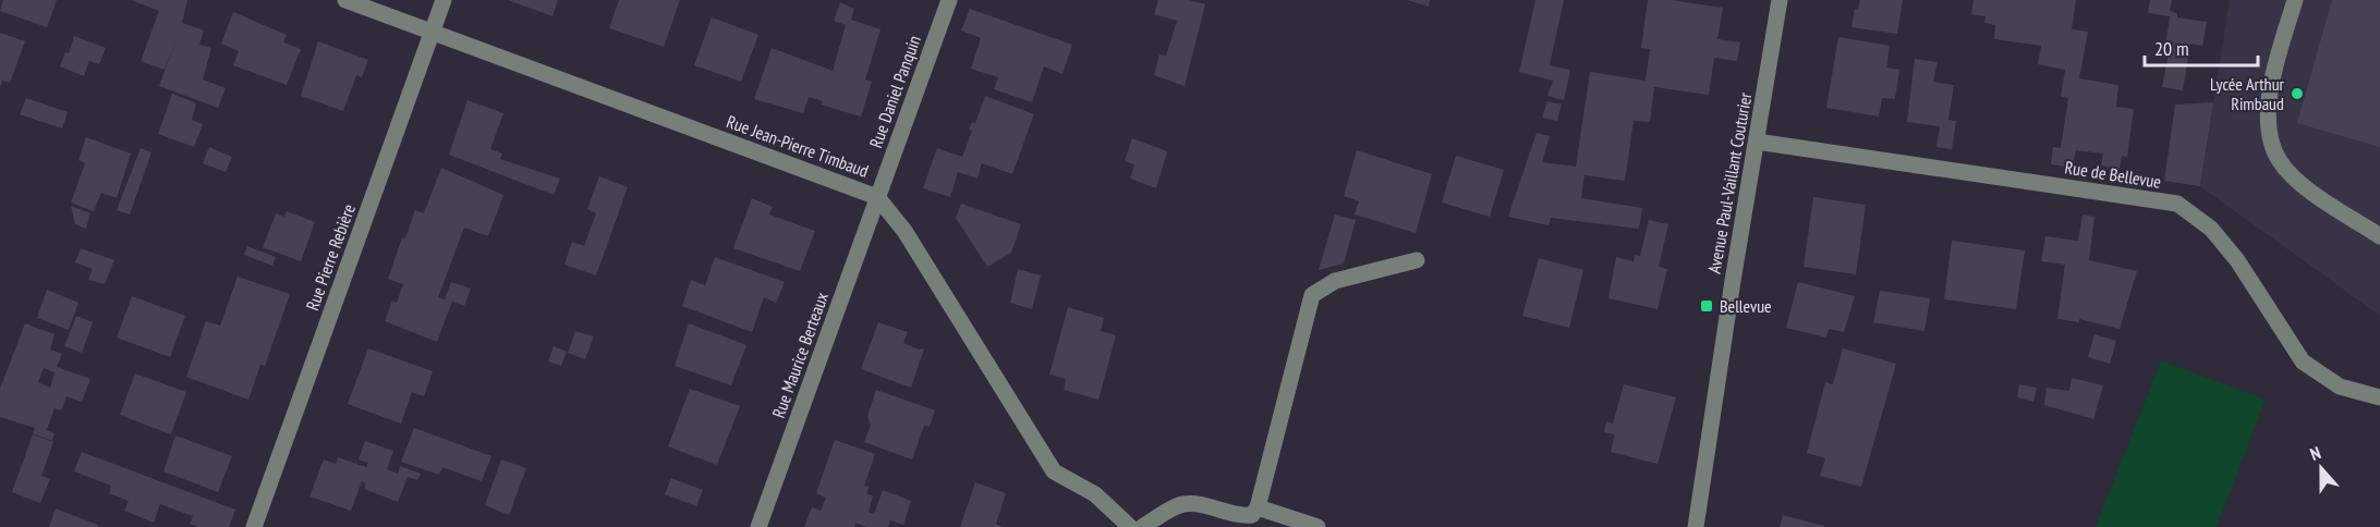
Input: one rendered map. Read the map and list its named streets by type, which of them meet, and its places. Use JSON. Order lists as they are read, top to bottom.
{
  "streets": {
    "street": [
      "Rue Daniel Panquin",
      "Rue Jean-Pierre Timbaud",
      "Rue de Bellevue",
      "Avenue Paul-Vaillant Couturier",
      "Rue Pierre Rebière",
      "Rue Maurice Berteaux"
    ]
  },
  "crossings": [
    ["Rue Daniel Panquin", "Rue Jean-Pierre Timbaud"],
    ["Rue Daniel Panquin", "Rue Maurice Berteaux"],
    ["Rue Jean-Pierre Timbaud", "Rue Pierre Rebière"],
    ["Rue Jean-Pierre Timbaud", "Rue Maurice Berteaux"],
    ["Rue de Bellevue", "Avenue Paul-Vaillant Couturier"]
  ],
  "places": {
    "other": ["Lycée Arthur Rimbaud"],
    "transit": ["Bellevue"]
  },
  "scale_bar": "20 m",
  "north": "top"
}
